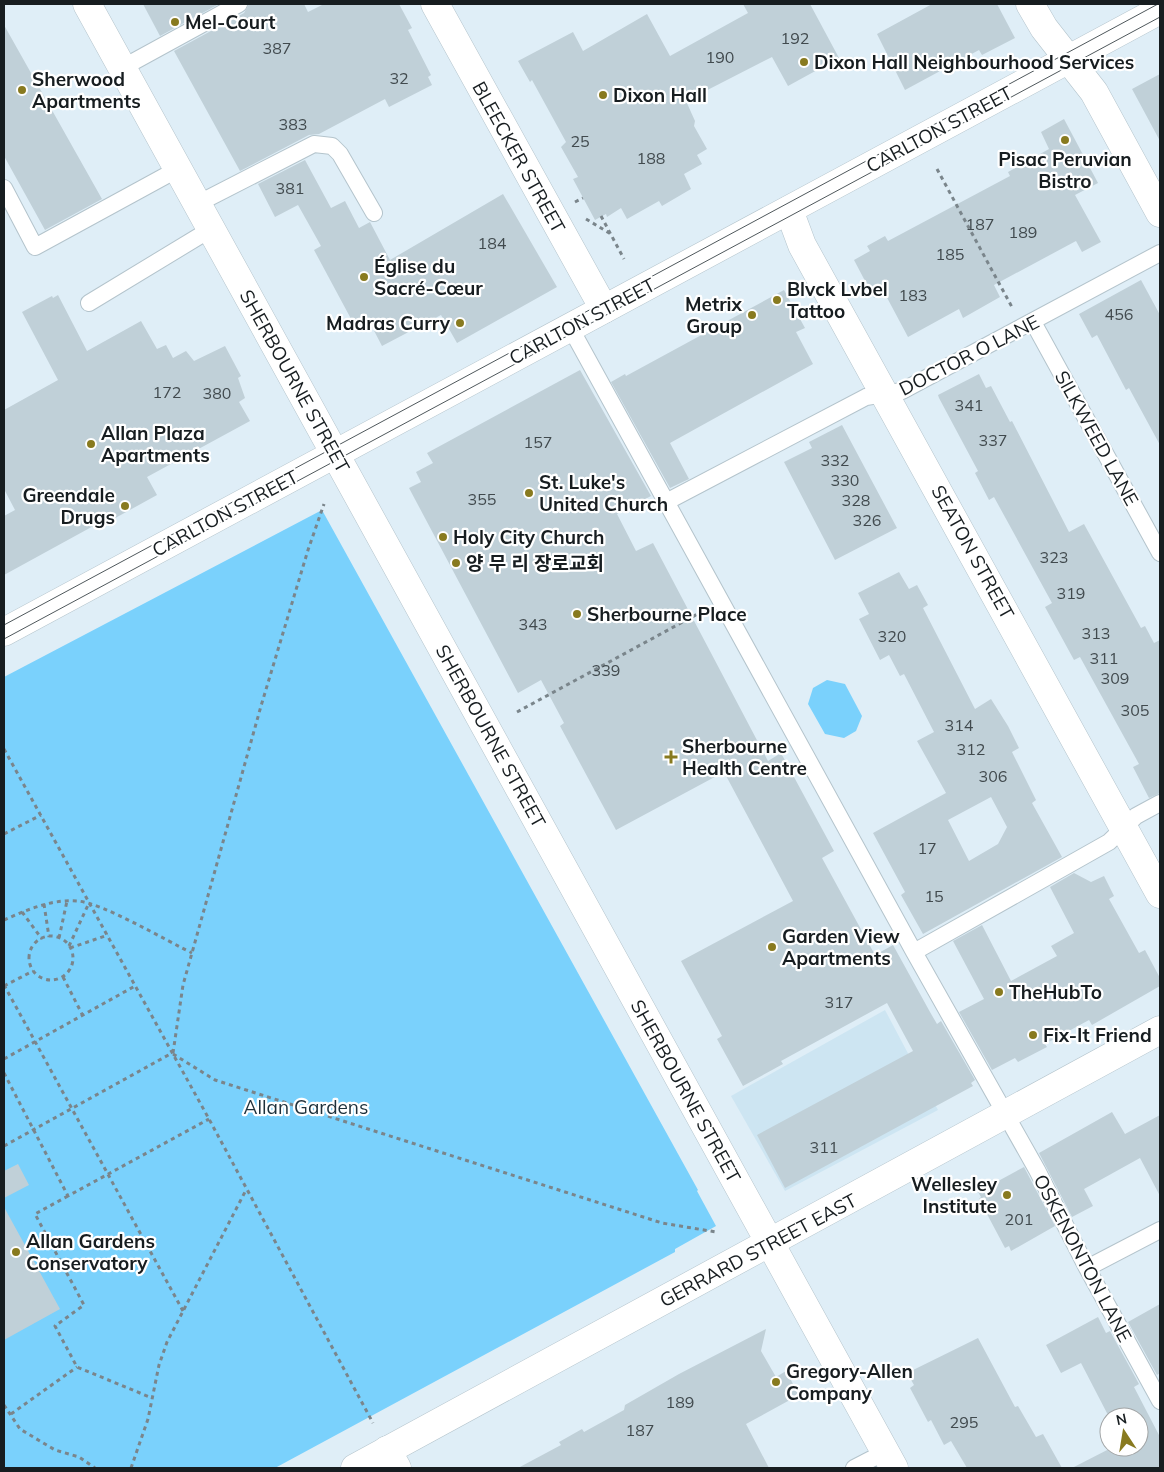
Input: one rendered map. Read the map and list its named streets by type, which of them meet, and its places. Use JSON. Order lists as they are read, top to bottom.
{
  "streets": {
    "street": [
      "CARLTON STREET",
      "BLEECKER STREET",
      "SHERBOURNE STREET",
      "SEATON STREET",
      "GERRARD STREET EAST"
    ],
    "lane": ["DOCTOR O LANE", "SILKWEED LANE", "OSKENONTON LANE"]
  },
  "crossings": [
    ["CARLTON STREET", "BLEECKER STREET"],
    ["CARLTON STREET", "SHERBOURNE STREET"],
    ["CARLTON STREET", "SEATON STREET"],
    ["CARLTON STREET", "OSKENONTON LANE"],
    ["DOCTOR O LANE", "SILKWEED LANE"],
    ["DOCTOR O LANE", "SEATON STREET"],
    ["DOCTOR O LANE", "OSKENONTON LANE"],
    ["SHERBOURNE STREET", "GERRARD STREET EAST"],
    ["GERRARD STREET EAST", "OSKENONTON LANE"]
  ],
  "parks": ["Allan Gardens"],
  "places": {
    "other": [
      "Mel-Court",
      "Dixon Hall Neighbourhood Services",
      "Sherwood Apartments",
      "Dixon Hall",
      "Pisac Peruvian Bistro",
      "Église du Sacré-Cœur",
      "Blvck Lvbel Tattoo",
      "Metrix Group",
      "Madras Curry",
      "Allan Plaza Apartments",
      "St. Luke's United Church",
      "Greendale Drugs",
      "Holy City Church",
      "양 무 리 장로교회",
      "Sherbourne Place",
      "Garden View Apartments",
      "TheHubTo",
      "Fix-It Friend",
      "Wellesley Institute",
      "Allan Gardens Conservatory",
      "Gregory-Allen Company"
    ],
    "health": ["Sherbourne Health Centre"]
  },
  "house_numbers": [
    "192",
    "387",
    "190",
    "32",
    "383",
    "25",
    "188",
    "381",
    "187",
    "189",
    "184",
    "185",
    "183",
    "456",
    "172",
    "380",
    "341",
    "337",
    "157",
    "332",
    "330",
    "355",
    "328",
    "326",
    "323",
    "319",
    "343",
    "313",
    "320",
    "311",
    "339",
    "309",
    "305",
    "314",
    "312",
    "306",
    "17",
    "15",
    "317",
    "311",
    "201",
    "189",
    "295",
    "187"
  ],
  "north": "top"
}
